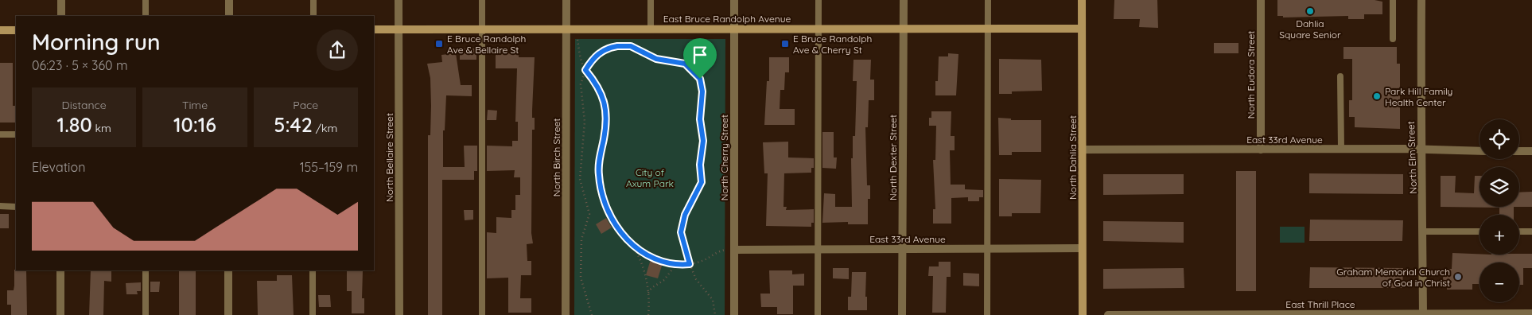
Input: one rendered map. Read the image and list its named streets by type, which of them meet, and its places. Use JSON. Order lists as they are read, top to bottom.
{
  "streets": {
    "street": [
      "East Bruce Randolph Avenue",
      "North Eudora Street",
      "East 33rd Avenue",
      "North Bellaire Street",
      "North Birch Street",
      "North Cherry Street",
      "North Dexter Street",
      "North Dahlia Street",
      "North Elm Street",
      "East Thrill Place"
    ]
  },
  "crossings": [
    ["East Bruce Randolph Avenue", "North Bellaire Street"],
    ["East Bruce Randolph Avenue", "North Birch Street"],
    ["East Bruce Randolph Avenue", "North Cherry Street"],
    ["East Bruce Randolph Avenue", "North Dexter Street"],
    ["East Bruce Randolph Avenue", "North Dahlia Street"],
    ["North Eudora Street", "East 33rd Avenue"],
    ["East 33rd Avenue", "North Cherry Street"],
    ["East 33rd Avenue", "North Dexter Street"],
    ["East 33rd Avenue", "North Dahlia Street"],
    ["East 33rd Avenue", "North Elm Street"],
    ["North Elm Street", "East Thrill Place"]
  ],
  "parks": ["City of Axum Park"],
  "places": {
    "other": ["Dahlia Square Senior", "Park Hill Family Health Center", "Graham Memorial Church of God in Christ"],
    "transit": ["E Bruce Randolph Ave & Bellaire St", "E Bruce Randolph Ave & Cherry St"]
  },
  "page": {
    "heading": ["Morning run", "06:23 · 5 × 360 m"],
    "stats": [
      ["Distance", "1.80 km"],
      ["Time", "10:16"],
      ["Pace", "5:42 /km"]
    ],
    "map_buttons": ["+", "−"],
    "chart": ["Elevation", "155–159 m"]
  }
}
